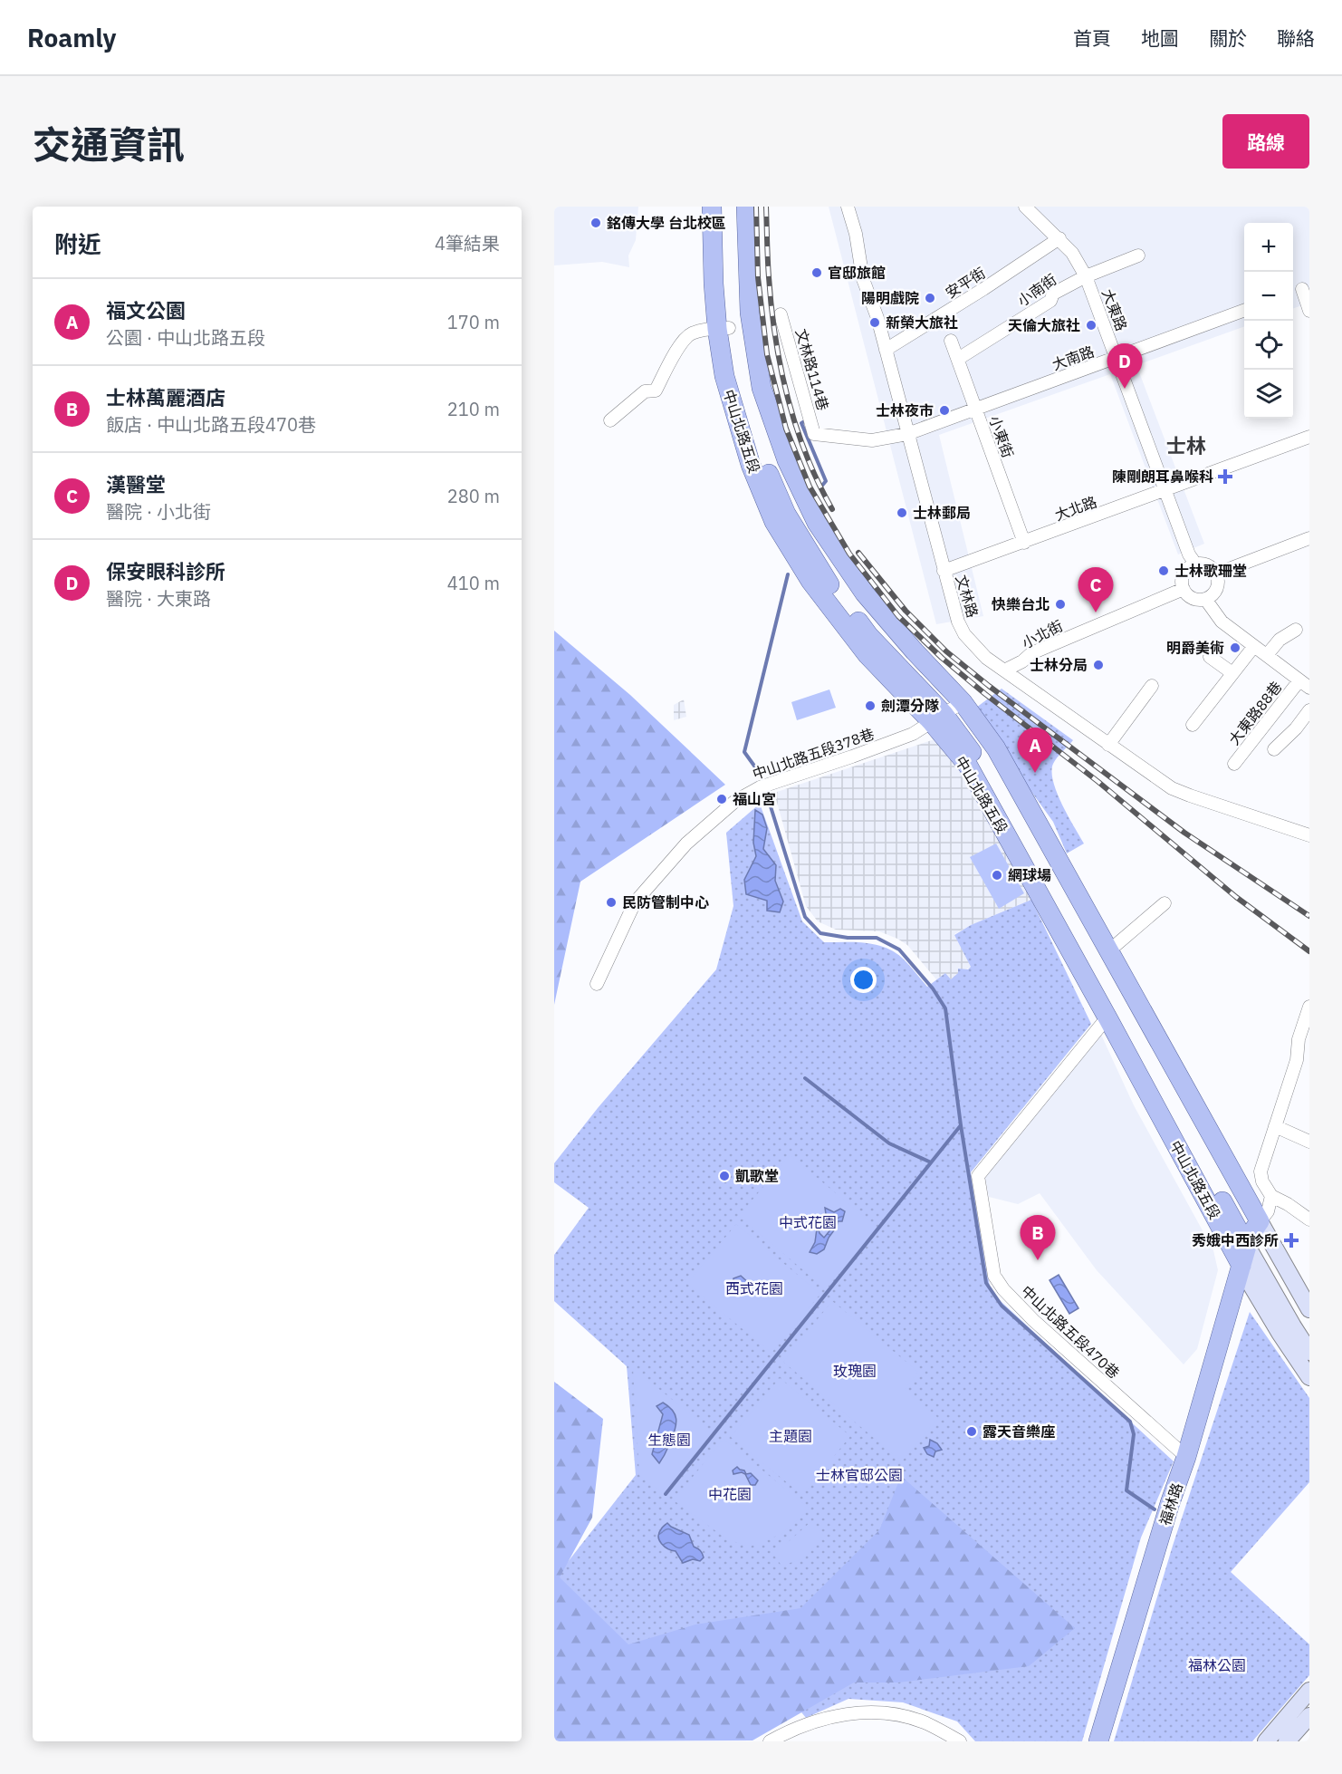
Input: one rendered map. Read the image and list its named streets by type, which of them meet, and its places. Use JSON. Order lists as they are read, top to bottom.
{
  "streets": {
    "main road": ["中山北路五段", "福林路"],
    "street": [
      "安平街",
      "小南街",
      "大東路",
      "大南路",
      "文林路114巷",
      "小東街",
      "大北路",
      "文林路",
      "小北街",
      "大東路88巷",
      "中山北路五段378巷",
      "中山北路五段470巷"
    ]
  },
  "crossings": [
    ["安平街", "大東路"],
    ["安平街", "文林路"],
    ["小南街", "大東路"],
    ["小南街", "小東街"],
    ["大東路", "大南路"],
    ["大東路", "大北路"],
    ["大東路", "小北街"],
    ["大南路", "文林路114巷"],
    ["大南路", "小東街"],
    ["大南路", "文林路"],
    ["中山北路五段", "中山北路五段378巷"],
    ["中山北路五段", "中山北路五段470巷"],
    ["中山北路五段", "福林路"],
    ["小東街", "大北路"],
    ["大北路", "文林路"],
    ["文林路", "小北街"],
    ["中山北路五段470巷", "福林路"]
  ],
  "districts": ["士林"],
  "parks": [
    "中式花園",
    "西式花園",
    "玫瑰園",
    "主題園",
    "生態園",
    "士林官邸公園",
    "中花園",
    "福林公園"
  ],
  "places": {
    "other": [
      "銘傳大學 台北校區",
      "官邸旅館",
      "陽明戲院",
      "新榮大旅社",
      "天倫大旅社",
      "士林夜市",
      "士林郵局",
      "士林歌珊堂",
      "快樂台北",
      "明爵美術",
      "士林分局",
      "劍潭分隊",
      "福山宮",
      "網球場",
      "民防管制中心",
      "凱歌堂",
      "露天音樂座"
    ],
    "health": ["陳剛朗耳鼻喉科", "秀娥中西診所"]
  },
  "page": {
    "header": "Roamly",
    "nav": [
      "首頁",
      "地圖",
      "關於",
      "聯絡"
    ],
    "title": "交通資訊",
    "buttons": "路線",
    "heading": ["附近", "4筆結果"],
    "map_buttons": ["+", "−"],
    "list": [
      {
        "mark": "A",
        "name": "福文公園",
        "note": "公園 · 中山北路五段",
        "value": "170 m"
      },
      {
        "mark": "B",
        "name": "士林萬麗酒店",
        "note": "飯店 · 中山北路五段470巷",
        "value": "210 m"
      },
      {
        "mark": "C",
        "name": "漢醫堂",
        "note": "醫院 · 小北街",
        "value": "280 m"
      },
      {
        "mark": "D",
        "name": "保安眼科診所",
        "note": "醫院 · 大東路",
        "value": "410 m"
      }
    ],
    "pins": [
      "D",
      "C",
      "A",
      "B"
    ]
  }
}
